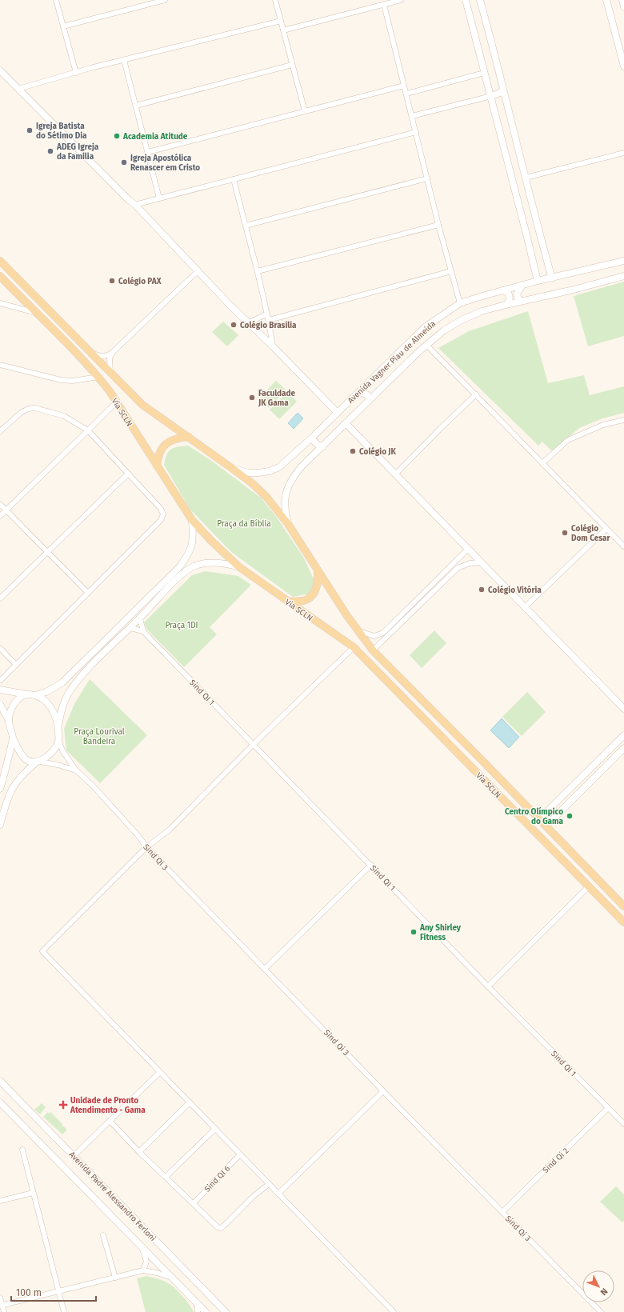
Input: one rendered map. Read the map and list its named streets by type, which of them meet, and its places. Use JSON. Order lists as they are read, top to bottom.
{
  "streets": {
    "main road": ["Avenida Vagner Piau de Almeida", "Via SCLN", "Avenida Padre Alessandro Ferloni"],
    "street": [
      "Sind QI 1",
      "Sind Qi 3",
      "Sind Qi 2",
      "Sind QI 6"
    ]
  },
  "crossings": [
    ["Avenida Vagner Piau de Almeida", "Via SCLN"],
    ["Sind QI 1", "Sind Qi 2"],
    ["Sind Qi 3", "Sind Qi 2"]
  ],
  "parks": ["Praça da Bíblia", "Praça 1DI", "Praça Lourival Bandeira"],
  "places": {
    "other": [
      "Igreja Batista do Sétimo Dia",
      "Academia Atitude",
      "ADEG Igreja da Familia",
      "Igreja Apostólica Renascer em Cristo",
      "Colégio PAX",
      "Colégio Brasilia",
      "Faculdade JK Gama",
      "Colégio JK",
      "Colégio Dom Cesar",
      "Colégio Vitória",
      "Centro Olímpico do Gama",
      "Any Shirley Fitness"
    ],
    "health": ["Unidade de Pronto Atendimento - Gama"]
  },
  "scale_bar": "100 m",
  "north": "bottom right"
}
